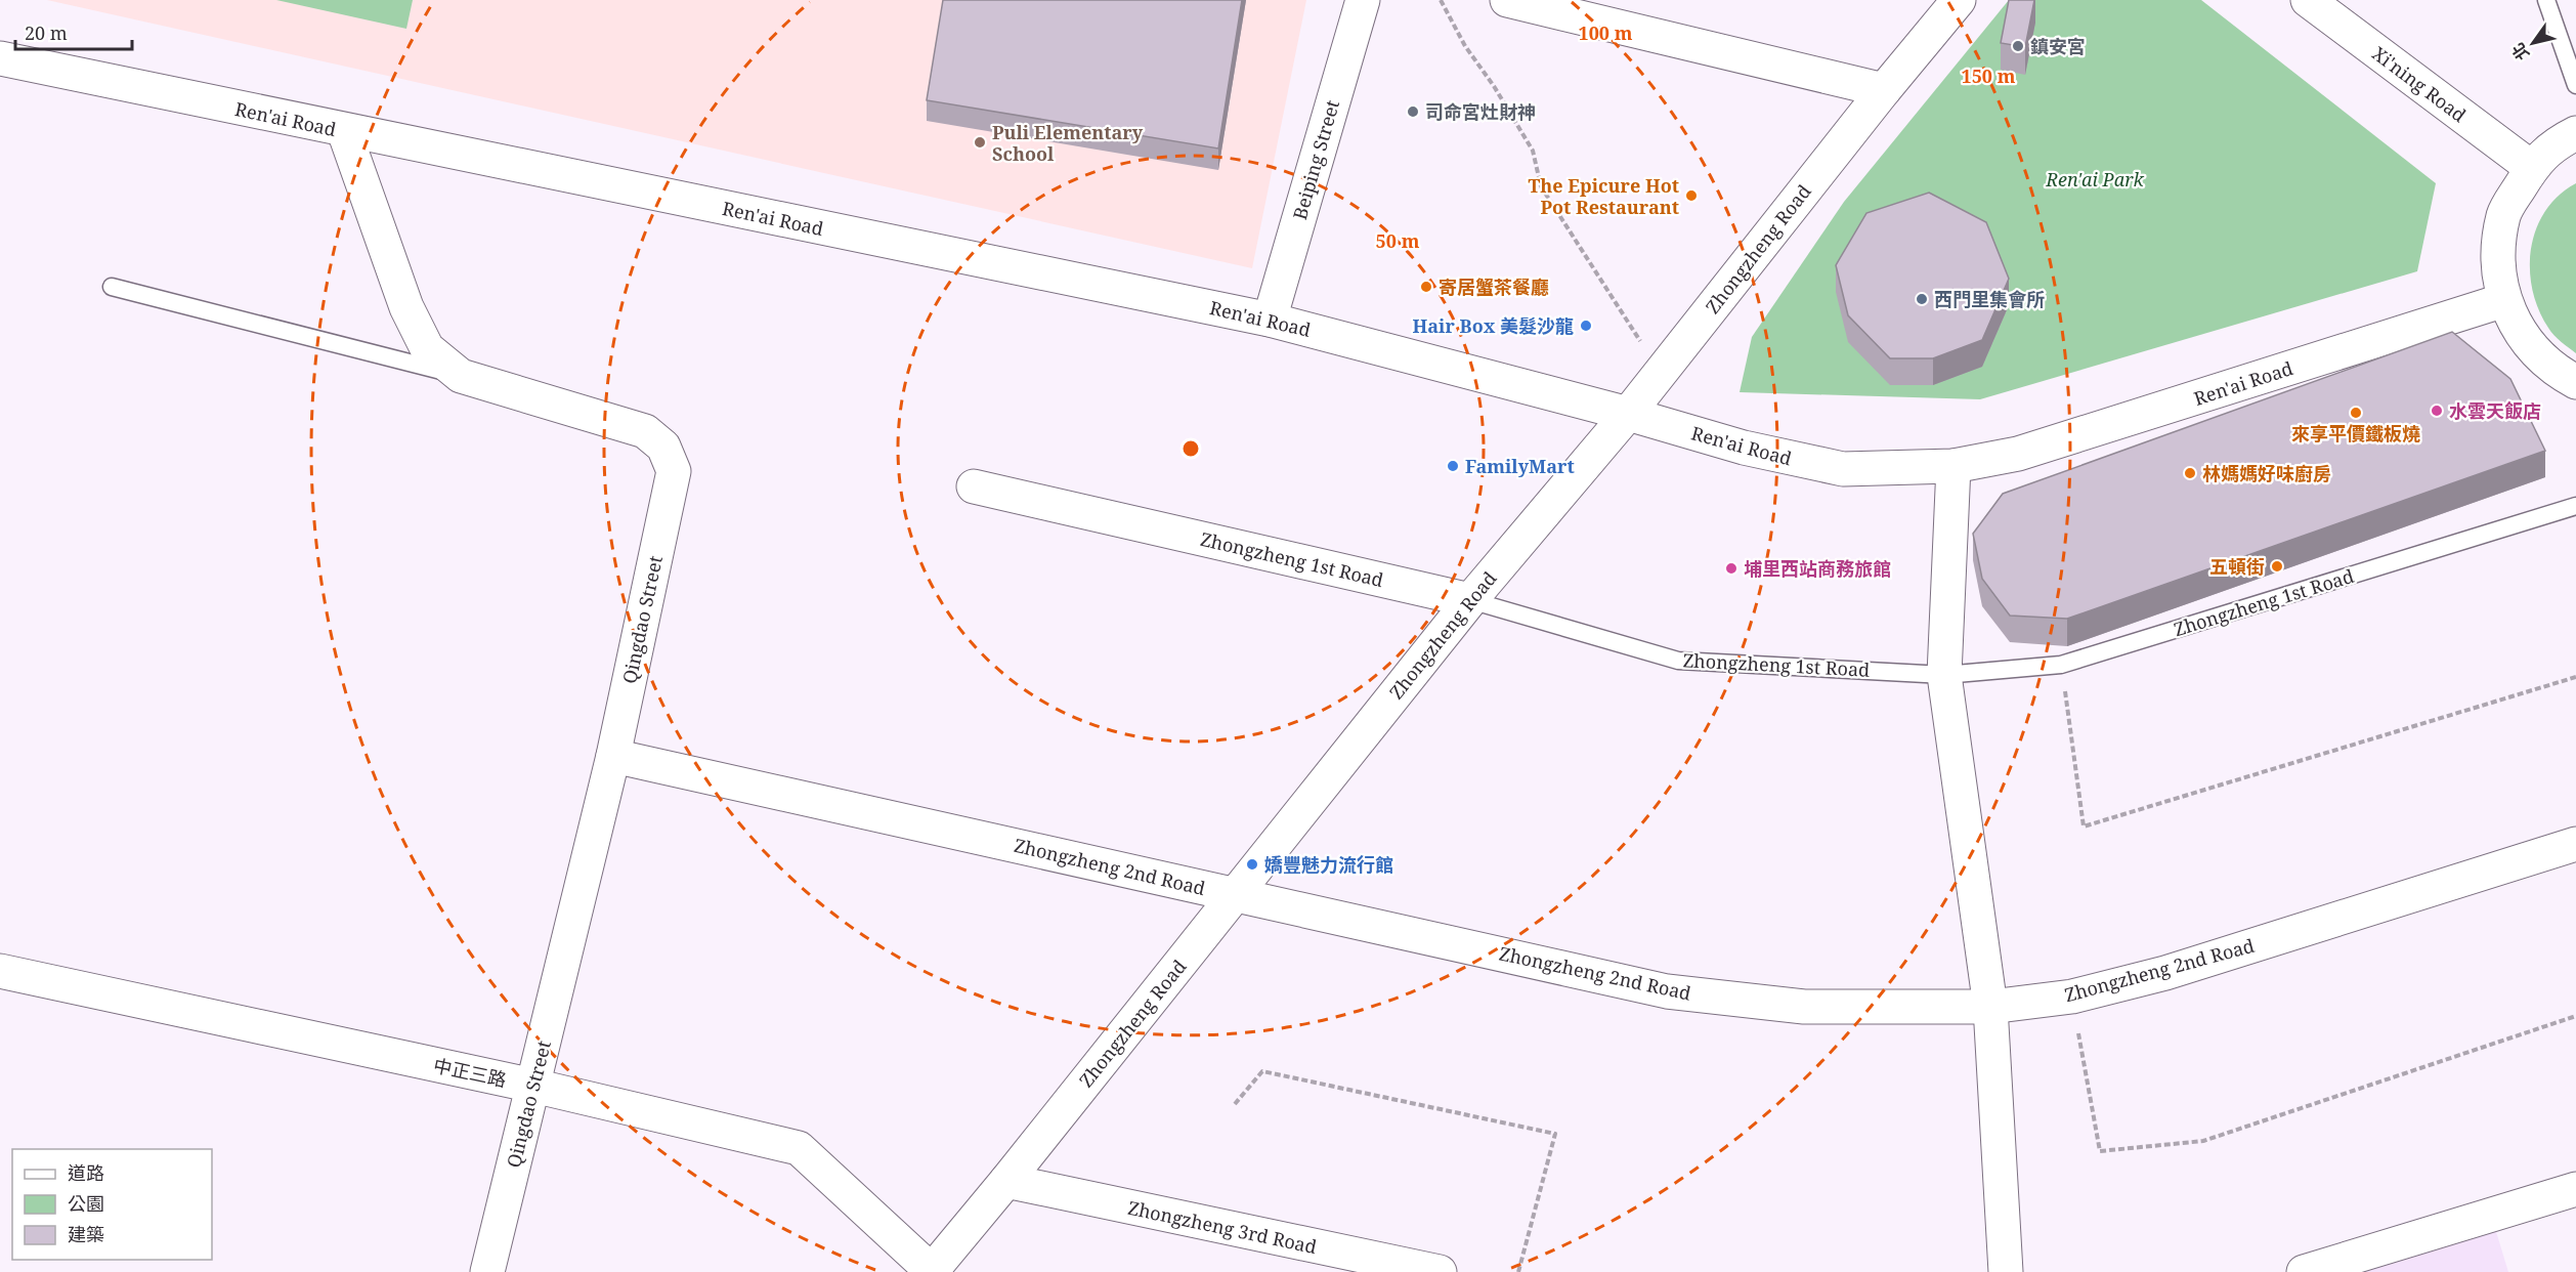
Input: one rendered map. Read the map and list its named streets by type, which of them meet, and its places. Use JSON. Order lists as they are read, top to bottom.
{
  "streets": {
    "street": [
      "Xi'ning Road",
      "Ren'ai Road",
      "Beiping Street",
      "Zhongzheng Road",
      "Zhongzheng 1st Road",
      "Qingdao Street",
      "Zhongzheng 2nd Road",
      "中正三路",
      "Zhongzheng 3rd Road"
    ]
  },
  "crossings": [
    ["Ren'ai Road", "Beiping Street"],
    ["Ren'ai Road", "Zhongzheng Road"],
    ["Ren'ai Road", "Qingdao Street"],
    ["Zhongzheng Road", "Zhongzheng 1st Road"],
    ["Zhongzheng Road", "Zhongzheng 2nd Road"],
    ["Zhongzheng Road", "中正三路"],
    ["Zhongzheng Road", "Zhongzheng 3rd Road"],
    ["Qingdao Street", "Zhongzheng 2nd Road"],
    ["Qingdao Street", "中正三路"]
  ],
  "parks": ["Ren'ai Park"],
  "places": [
    "鎮安宮",
    "司命宮灶財神",
    "Puli Elementary School",
    "The Epicure Hot Pot Restaurant",
    "寄居蟹茶餐廳",
    "西門里集會所",
    "Hair Box 美髮沙龍",
    "水雲天飯店",
    "來享平價鐵板燒",
    "FamilyMart",
    "林媽媽好味廚房",
    "五頓街",
    "埔里西站商務旅館",
    "嬌豐魅力流行館"
  ],
  "legend": ["道路", "公園", "建築"],
  "scale_bar": "20 m",
  "north": "bottom left",
  "rings": ["100 m", "150 m", "50 m"]
}
